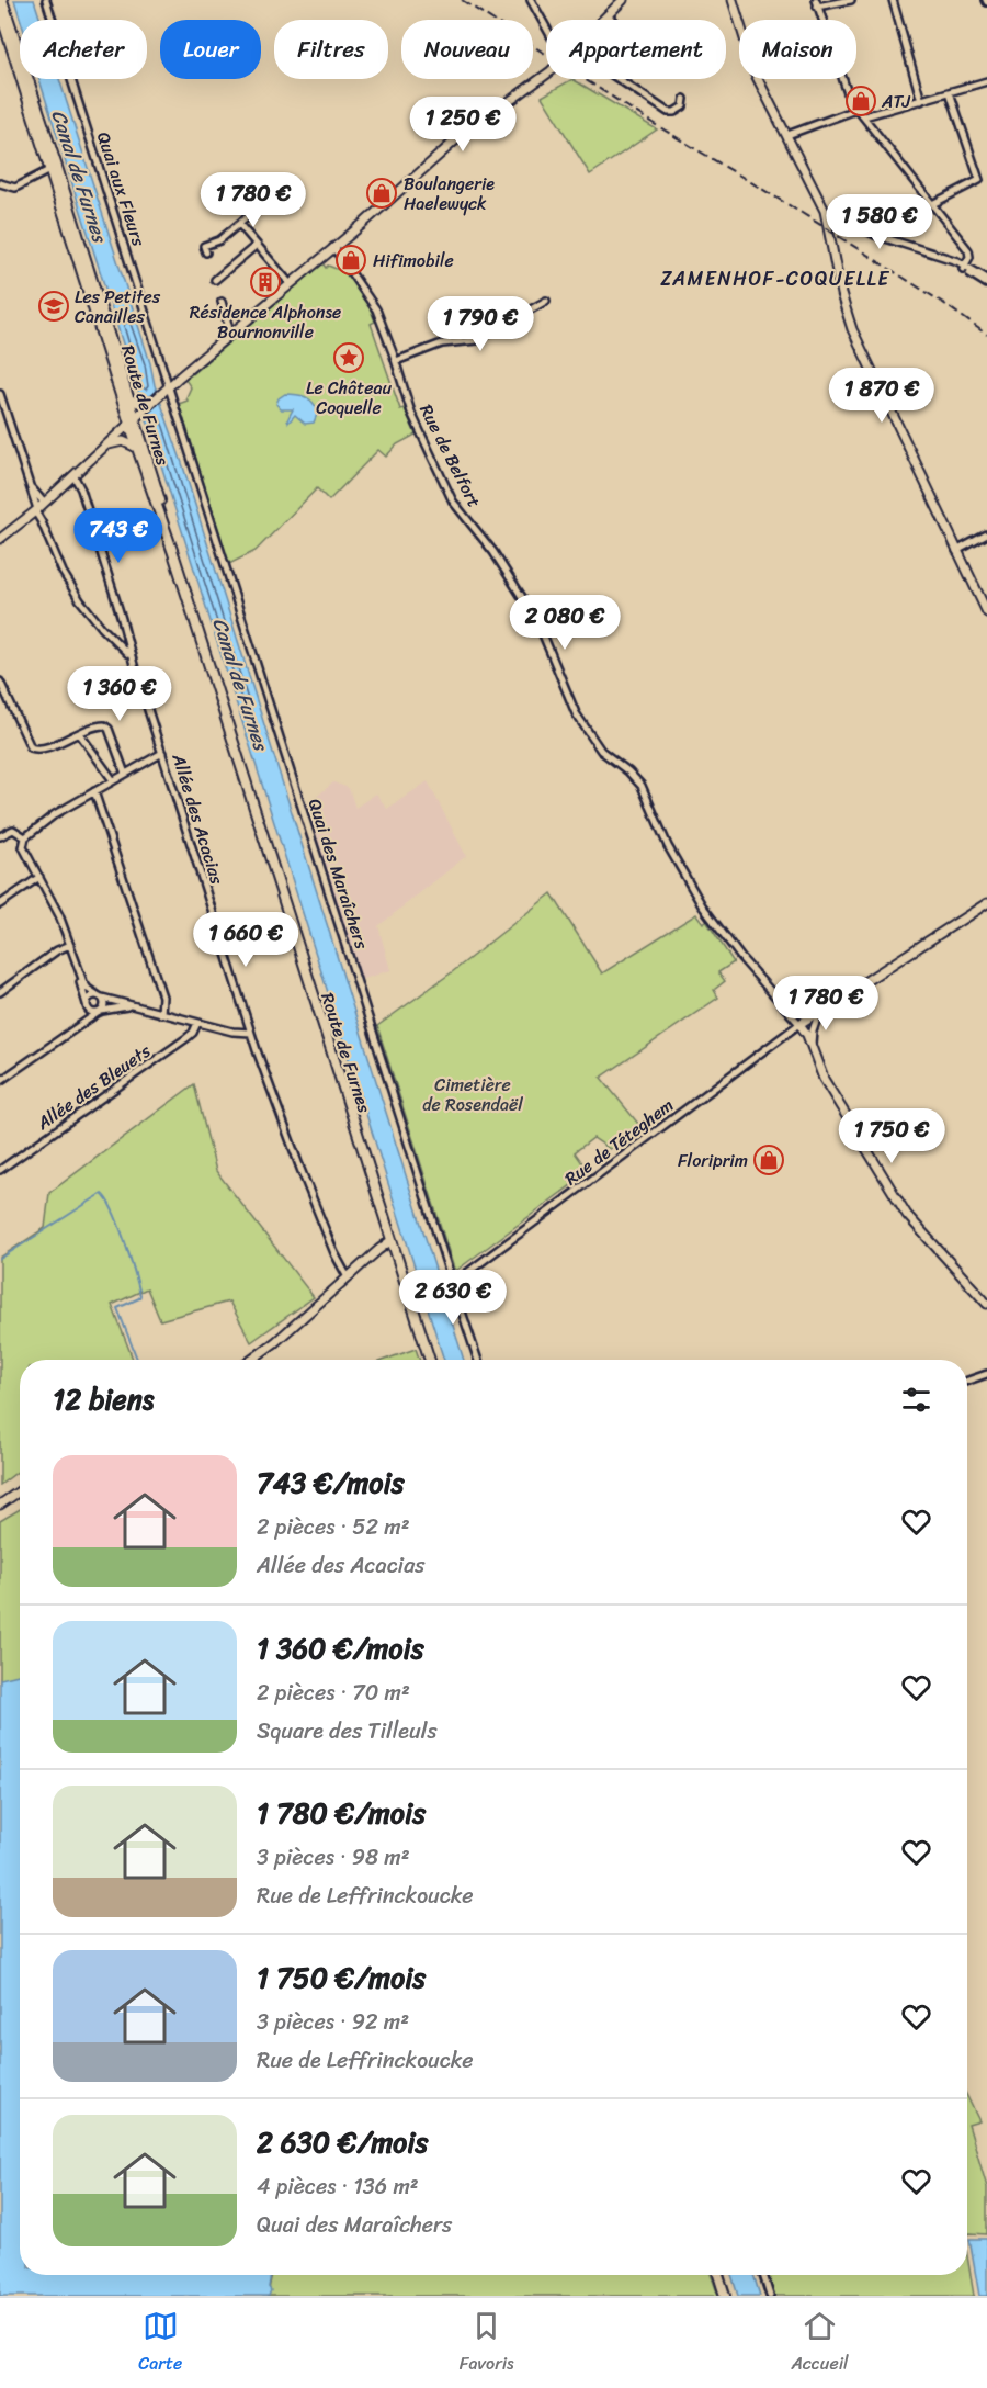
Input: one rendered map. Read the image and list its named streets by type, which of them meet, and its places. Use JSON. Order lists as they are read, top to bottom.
{
  "streets": {
    "main road": ["Route de Furnes"],
    "street": [
      "Quai aux Fleurs",
      "Rue de Belfort",
      "Allée des Acacias",
      "Quai des Maraîchers",
      "Allée des Bleuets",
      "Rue de Téteghem"
    ]
  },
  "crossings": [
    ["Quai aux Fleurs", "Quai des Maraîchers"],
    ["Rue de Belfort", "Rue de Téteghem"],
    ["Quai des Maraîchers", "Rue de Téteghem"]
  ],
  "districts": ["ZAMENHOF-COQUELLE"],
  "water": ["Canal de Furnes"],
  "parks": ["Cimetière de Rosendaël"],
  "places": {
    "shop": [
      "ATJ",
      "Boulangerie Haelewyck",
      "Hifimobile",
      "Floriprim"
    ],
    "building": ["Résidence Alphonse Bournonville"],
    "school or university": ["Les Petites Canailles"],
    "place": ["Le Château Coquelle"]
  },
  "page": {
    "chip": [
      "Acheter",
      "Louer",
      "Filtres",
      "Nouveau",
      "Appartement",
      "Maison"
    ],
    "price": [
      "1 250 €",
      "1 780 €",
      "1 580 €",
      "1 790 €",
      "1 870 €",
      "743 €",
      "2 080 €",
      "1 360 €",
      "1 660 €",
      "1 780 €",
      "1 750 €",
      "2 630 €"
    ],
    "heading": "12 biens",
    "list": [
      {
        "name": "743 €/mois",
        "note": "2 pièces · 52 m² · Allée des Acacias"
      },
      {
        "name": "1 360 €/mois",
        "note": "2 pièces · 70 m² · Square des Tilleuls"
      },
      {
        "name": "1 780 €/mois",
        "note": "3 pièces · 98 m² · Rue de Leffrinckoucke"
      },
      {
        "name": "1 750 €/mois",
        "note": "3 pièces · 92 m² · Rue de Leffrinckoucke"
      },
      {
        "name": "2 630 €/mois",
        "note": "4 pièces · 136 m² · Quai des Maraîchers"
      }
    ],
    "tabs": ["Carte", "Favoris", "Accueil"]
  }
}
